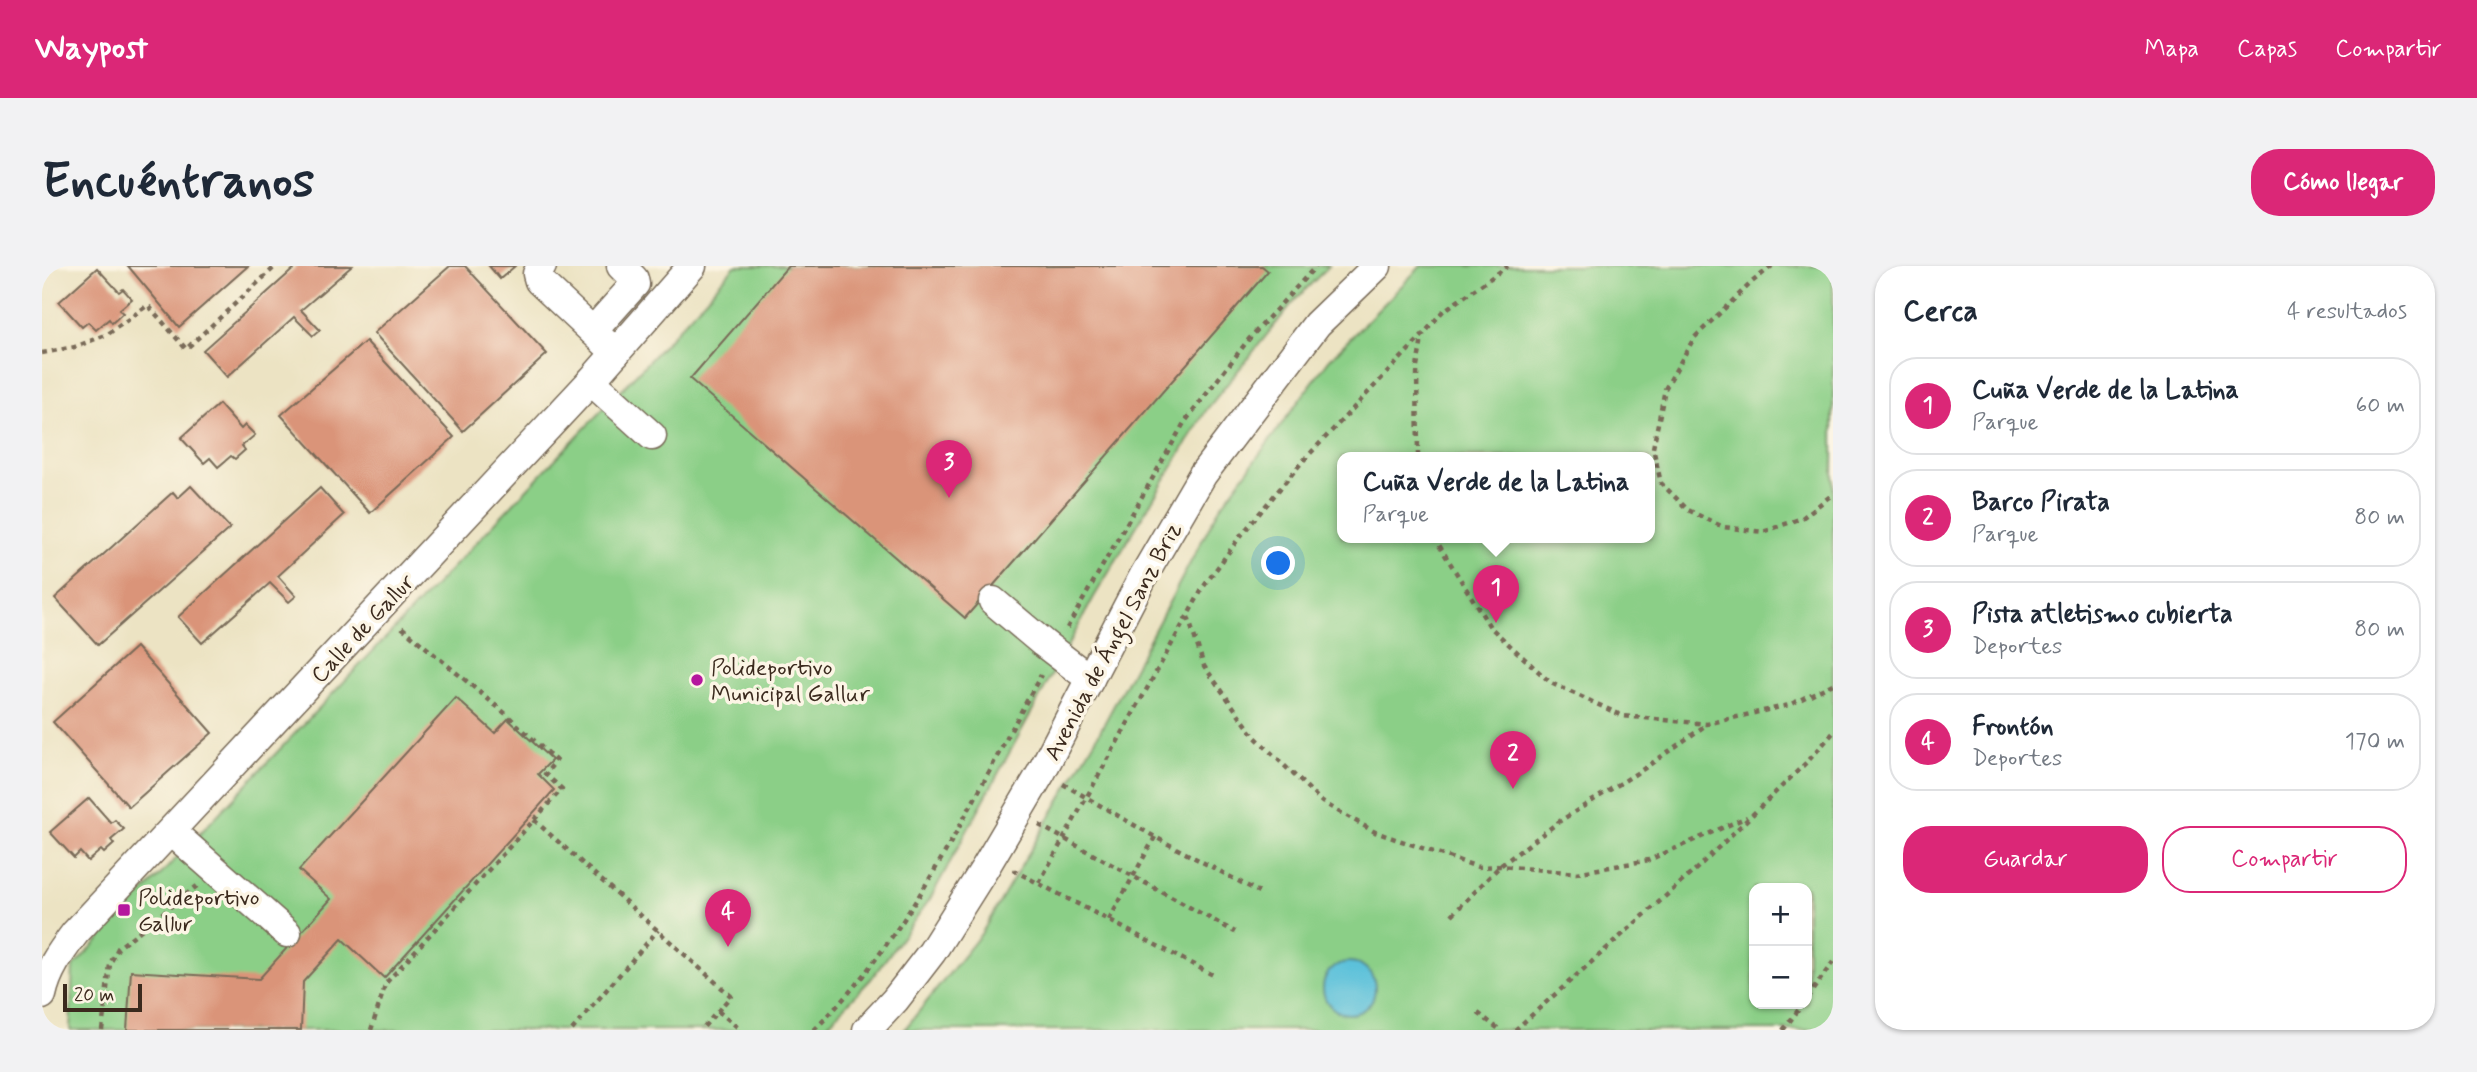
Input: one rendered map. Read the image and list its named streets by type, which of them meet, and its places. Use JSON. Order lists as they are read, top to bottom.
{
  "streets": {
    "street": ["Calle de Gallur", "Avenida de Ángel Sanz Briz"]
  },
  "places": {
    "other": ["Polideportivo Municipal Gallur"],
    "transit": ["Polideportivo Gallur"]
  },
  "scale_bar": "20 m",
  "page": {
    "header": "Waypost",
    "nav": ["Mapa", "Capas", "Compartir"],
    "buttons": [
      "Cómo llegar",
      ["Guardar", "Compartir"]
    ],
    "title": "Encuéntranos",
    "heading": ["Cerca", "4 resultados"],
    "list": [
      {
        "mark": "1",
        "name": "Cuña Verde de la Latina",
        "note": "Parque",
        "value": "60 m"
      },
      {
        "mark": "2",
        "name": "Barco Pirata",
        "note": "Parque",
        "value": "80 m"
      },
      {
        "mark": "3",
        "name": "Pista atletismo cubierta",
        "note": "Deportes",
        "value": "80 m"
      },
      {
        "mark": "4",
        "name": "Frontón",
        "note": "Deportes",
        "value": "170 m"
      }
    ],
    "pins": [
      "3",
      "1",
      "2",
      "4"
    ],
    "popup": ["Cuña Verde de la Latina", "Parque"],
    "map_buttons": ["+", "−"],
    "scale": "20 m"
  }
}
